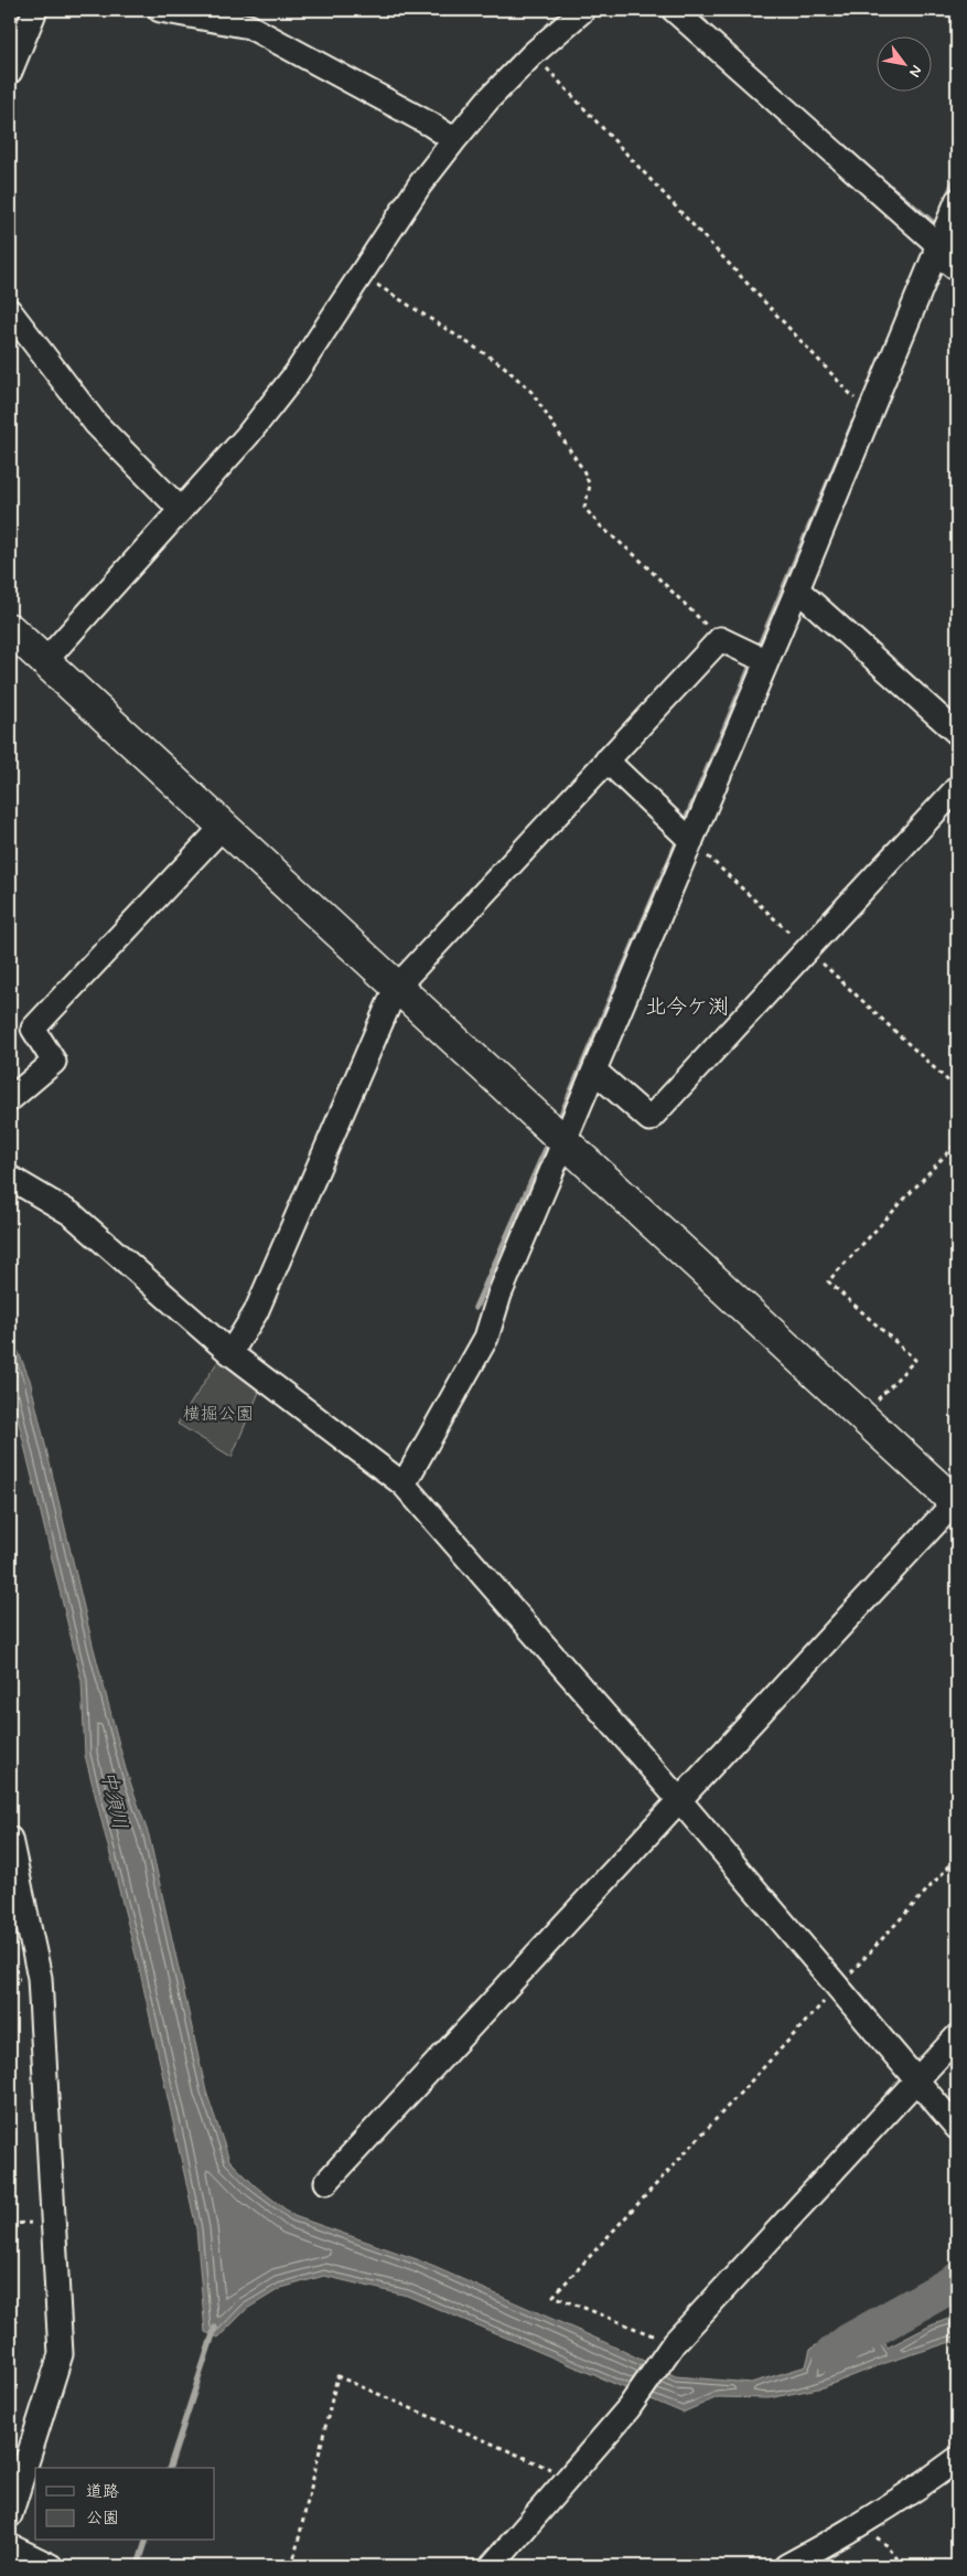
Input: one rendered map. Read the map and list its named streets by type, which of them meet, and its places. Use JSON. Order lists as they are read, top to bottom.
{
  "districts": ["北今ケ渕"],
  "water": ["中須川"],
  "parks": ["横掘公園"],
  "legend": ["道路", "公園"],
  "north": "bottom right"
}
